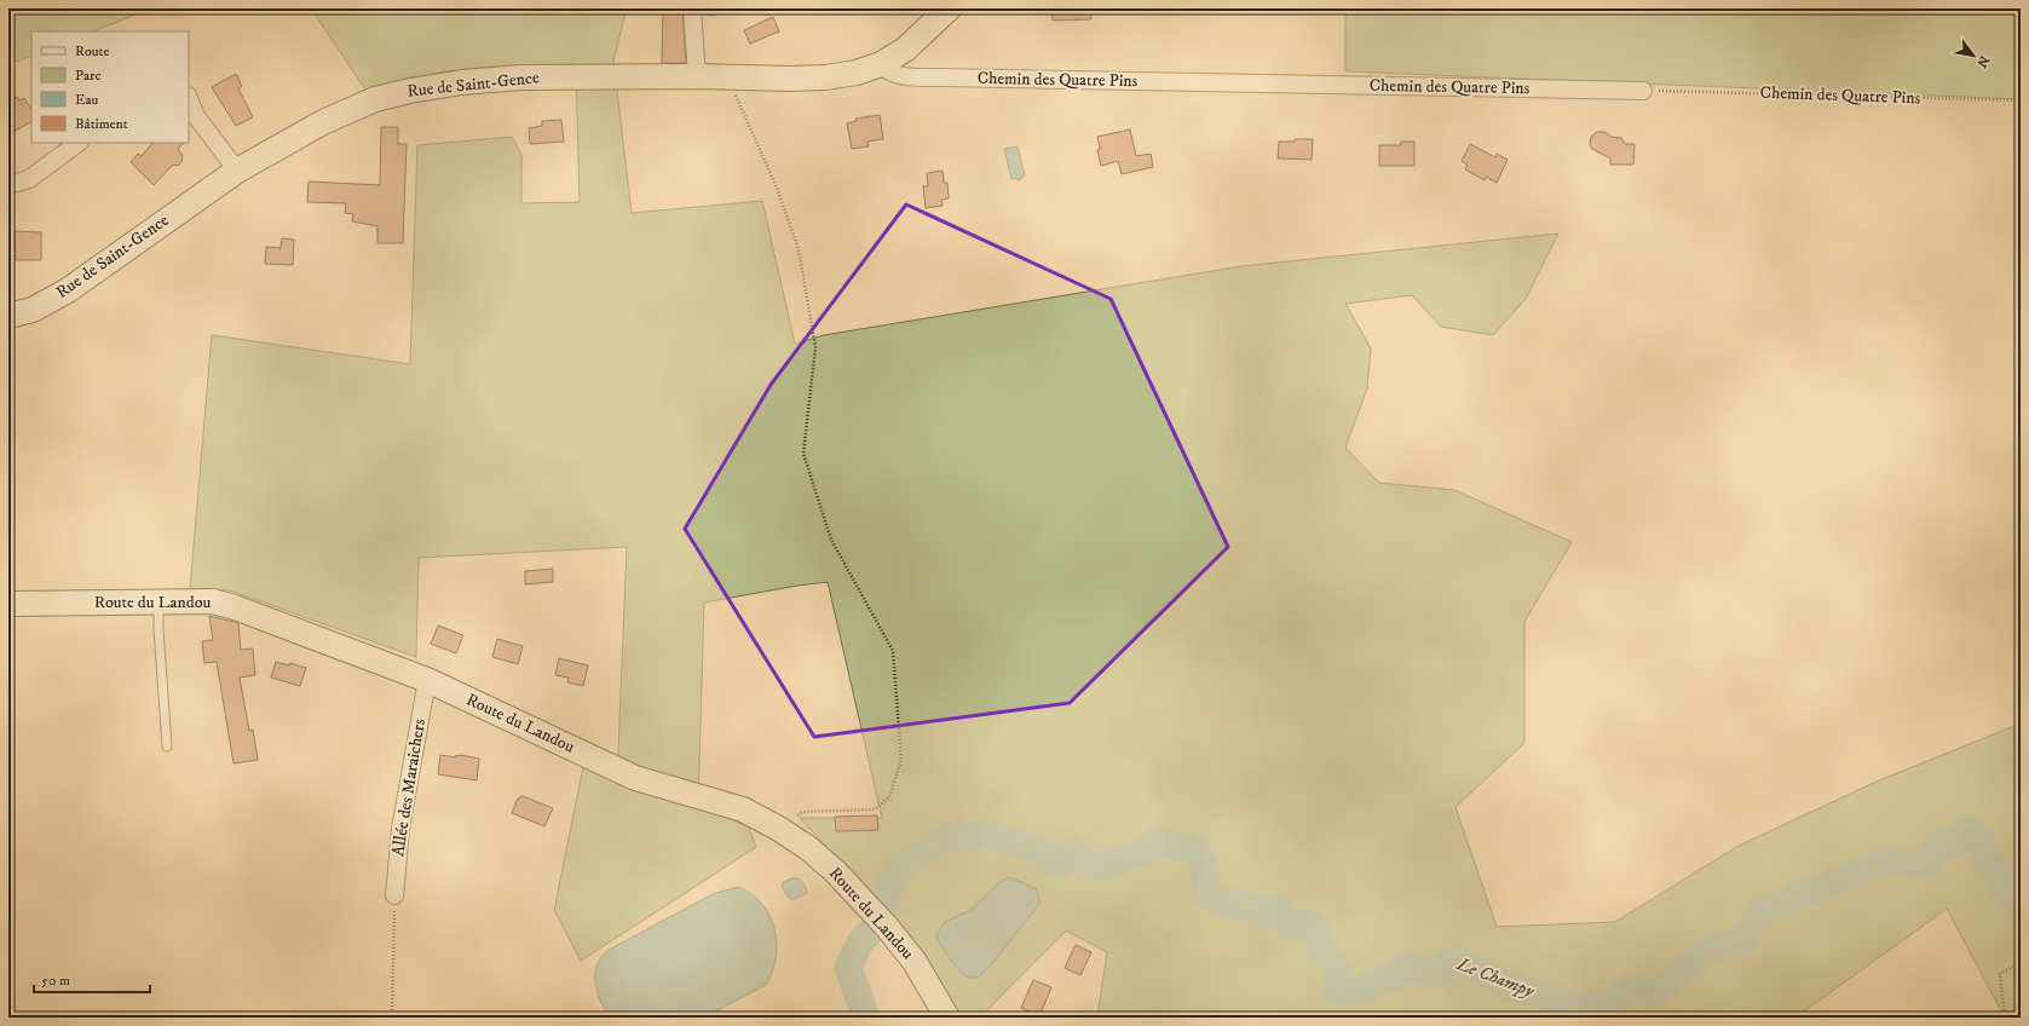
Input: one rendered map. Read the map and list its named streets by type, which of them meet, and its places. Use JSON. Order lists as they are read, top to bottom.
{
  "streets": {
    "street": [
      "Chemin des Quatre Pins",
      "Rue de Saint-Gence",
      "Route du Landou",
      "Allée des Maraichers"
    ]
  },
  "crossings": [
    ["Chemin des Quatre Pins", "Rue de Saint-Gence"],
    ["Route du Landou", "Allée des Maraichers"]
  ],
  "water": ["Le Champy"],
  "legend": [
    "Route",
    "Parc",
    "Eau",
    "Bâtiment"
  ],
  "scale_bar": "50 m",
  "north": "bottom right"
}
